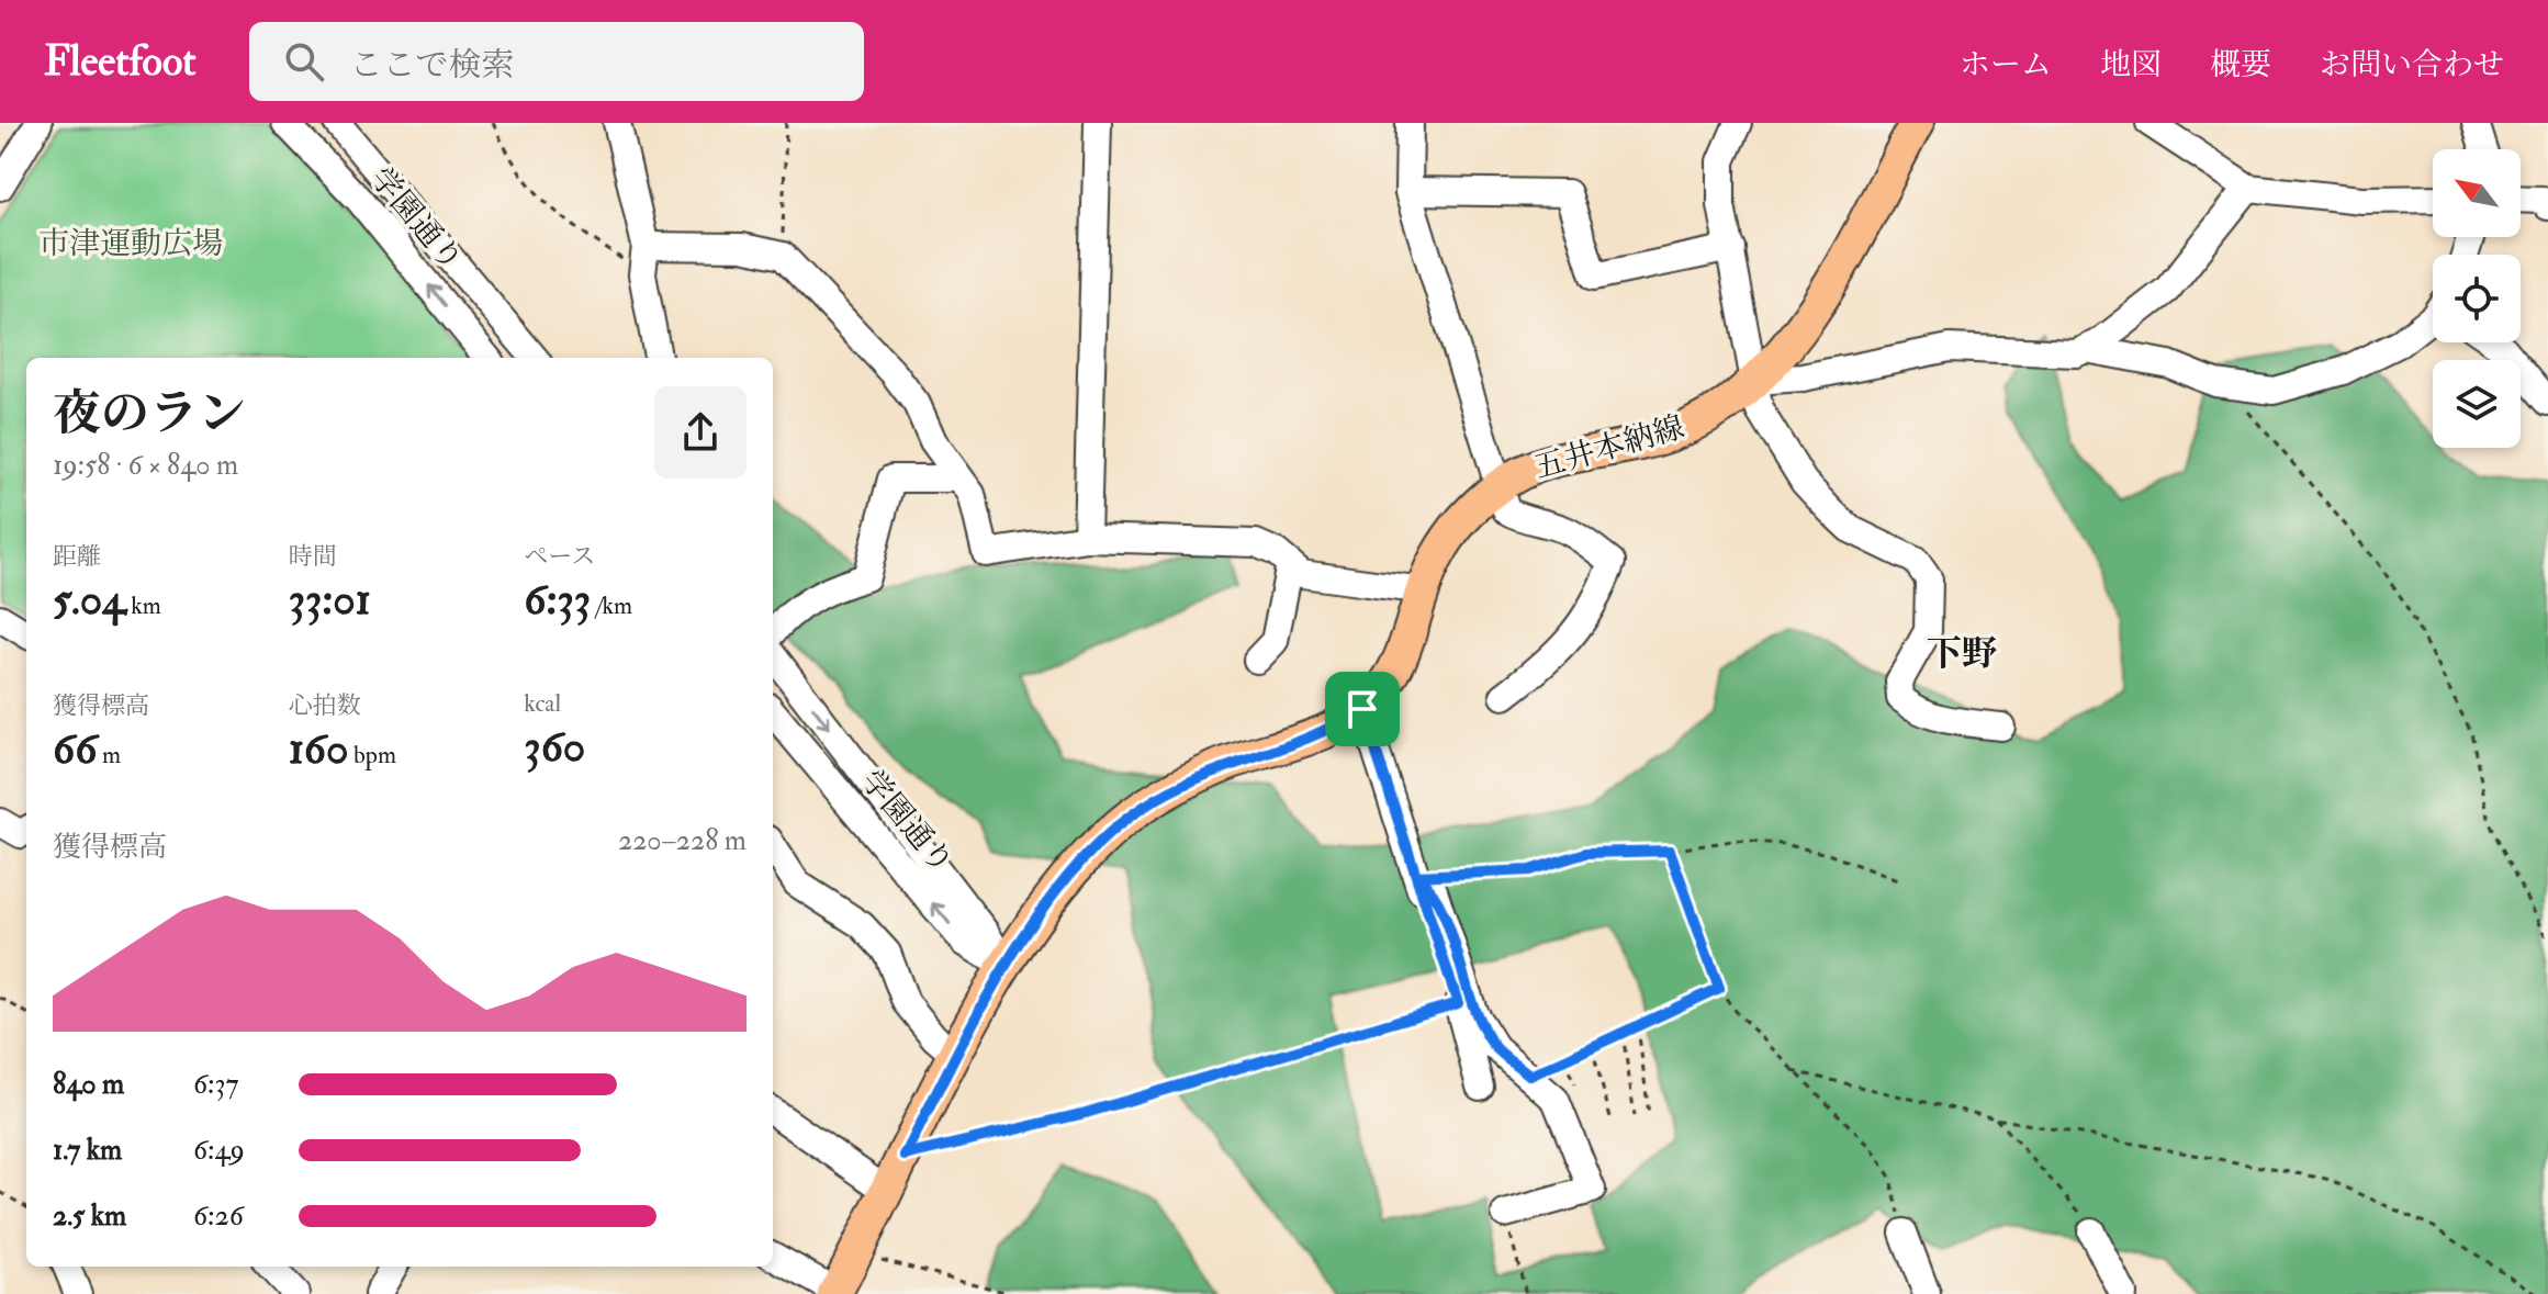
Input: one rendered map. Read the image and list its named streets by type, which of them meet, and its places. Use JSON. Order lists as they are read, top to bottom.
{
  "streets": {
    "main road": ["五井本納線"],
    "street": ["学園通り"]
  },
  "crossings": [
    ["学園通り", "五井本納線"]
  ],
  "districts": ["下野"],
  "parks": ["市津運動広場"],
  "north": "top left",
  "page": {
    "header": "Fleetfoot",
    "search": "ここで検索",
    "nav": [
      "ホーム",
      "地図",
      "概要",
      "お問い合わせ"
    ],
    "heading": ["夜のラン", "19:58 · 6 × 840 m"],
    "stats": [
      ["距離", "5.04 km"],
      ["時間", "33:01"],
      ["ペース", "6:33 /km"],
      ["獲得標高", "66 m"],
      ["心拍数", "160 bpm"],
      ["kcal", "360"]
    ],
    "chart": ["獲得標高", "220–228 m"],
    "list": [
      {
        "name": "840 m",
        "note": "6:37"
      },
      {
        "name": "1.7 km",
        "note": "6:49"
      },
      {
        "name": "2.5 km",
        "note": "6:26"
      }
    ]
  }
}
